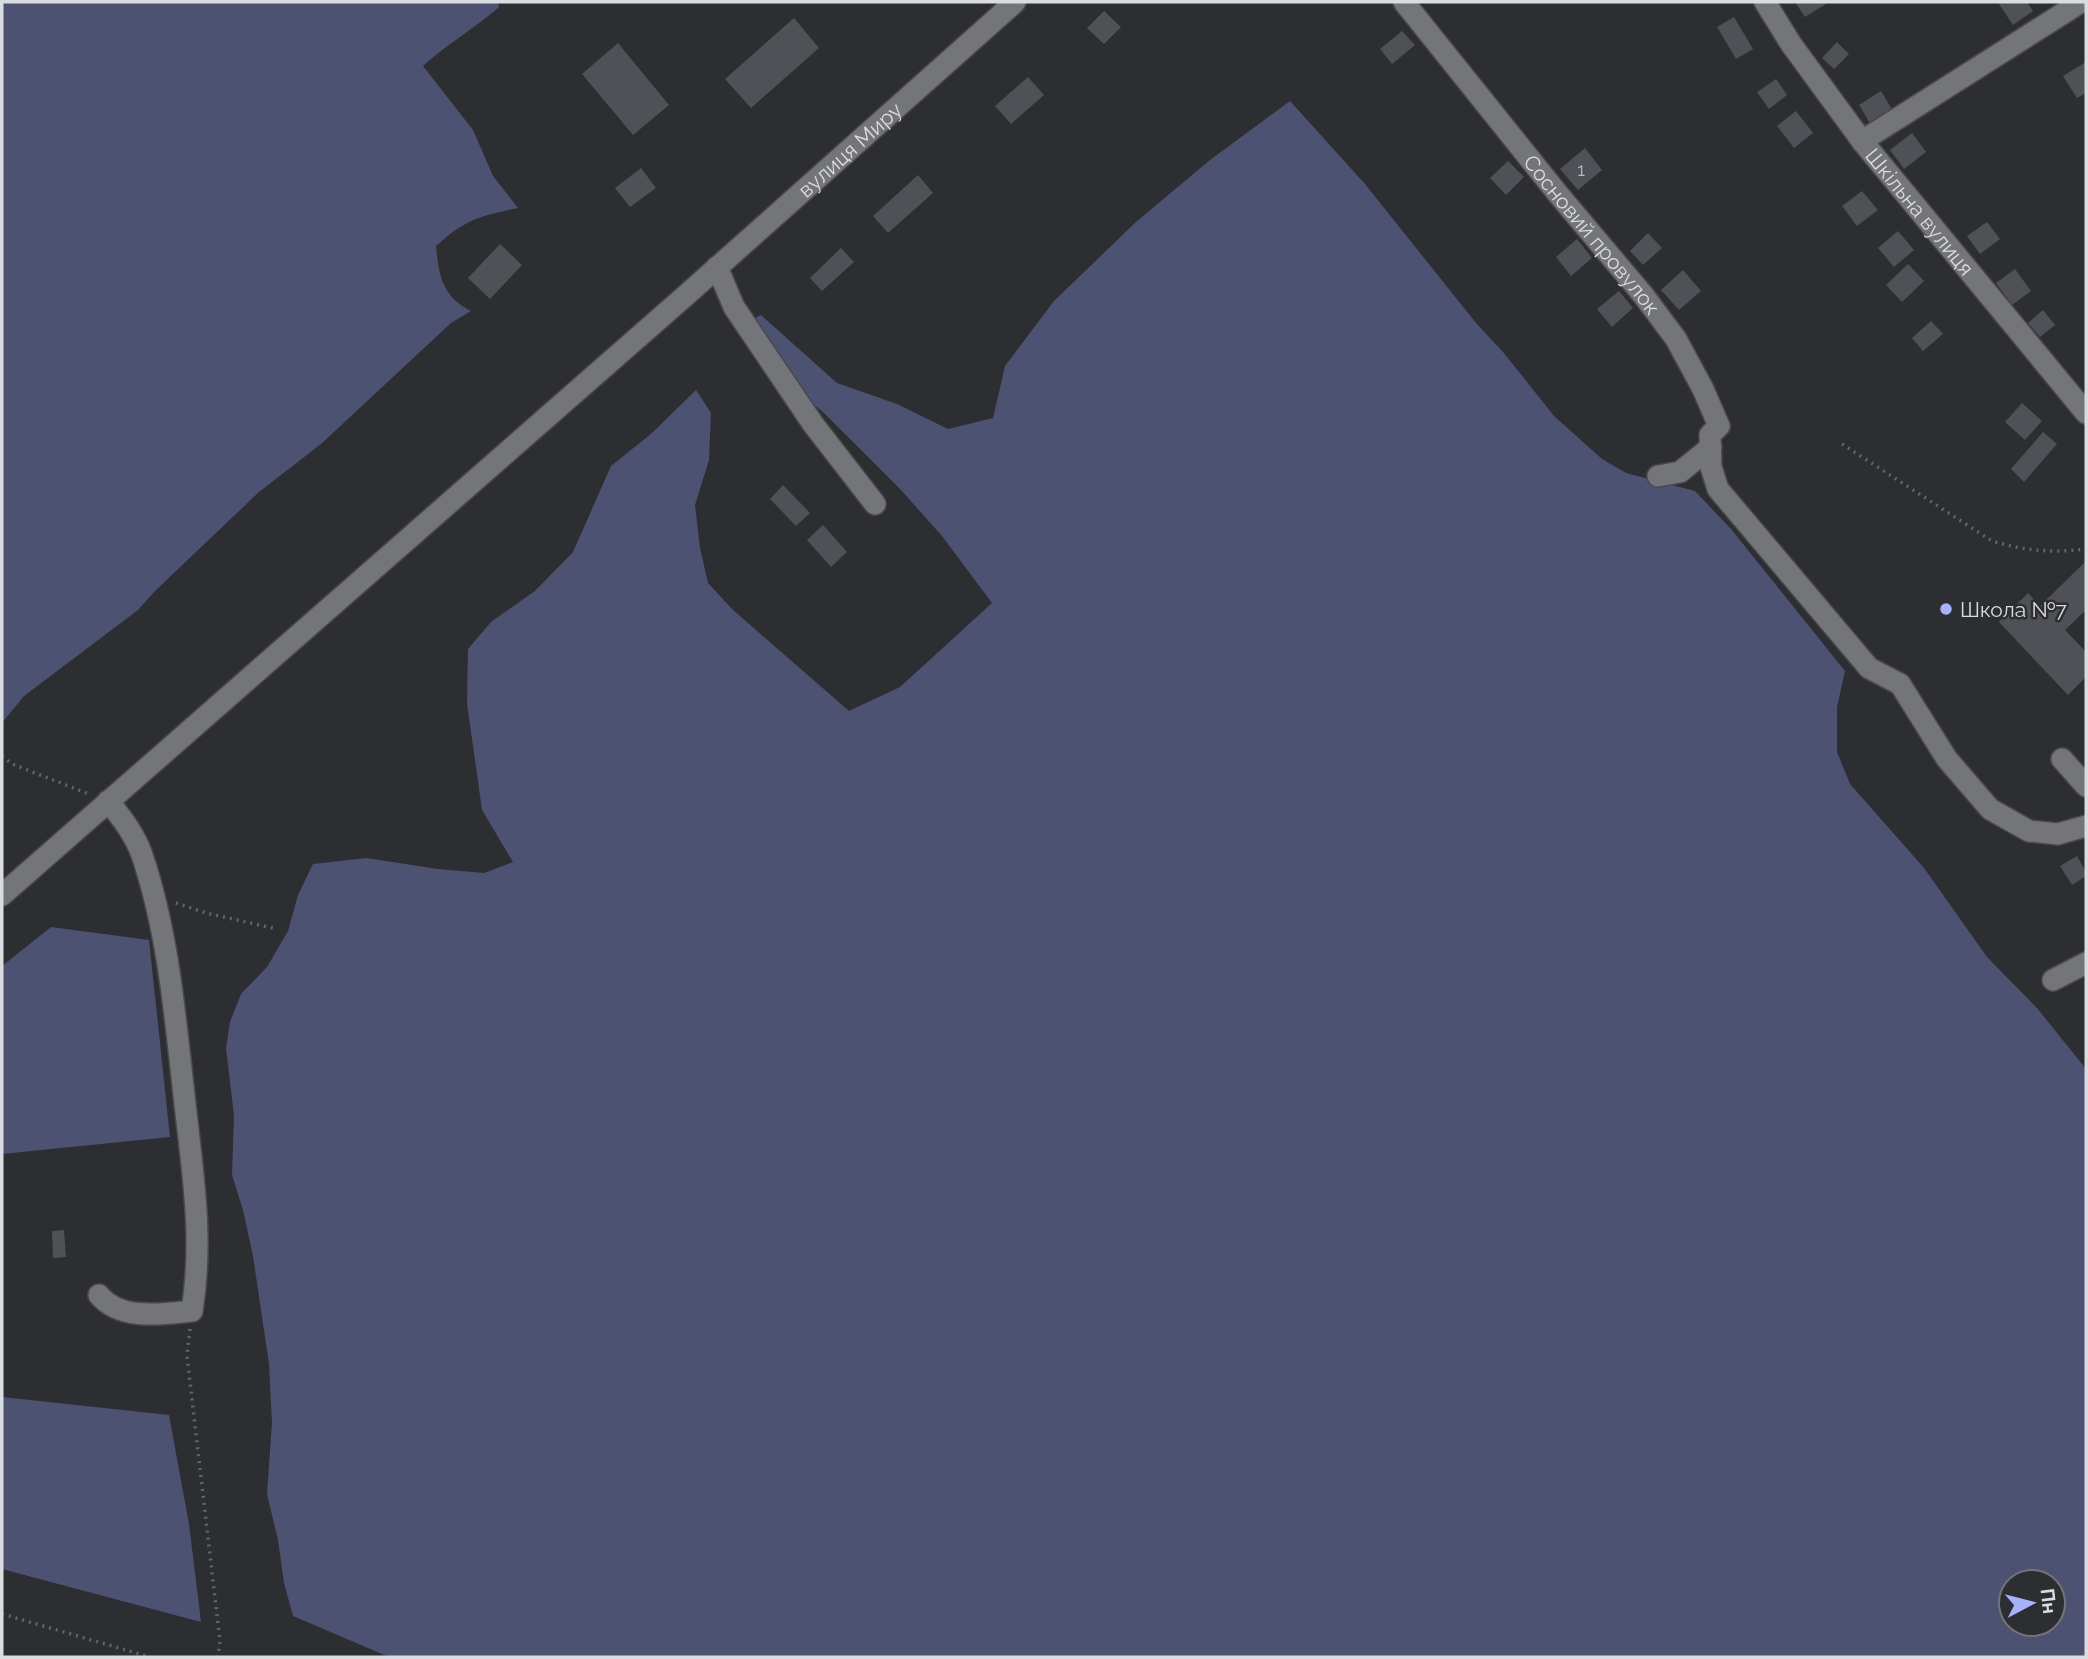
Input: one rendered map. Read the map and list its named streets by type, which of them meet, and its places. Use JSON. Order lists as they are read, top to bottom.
{
  "streets": {
    "street": ["вулиця Миру", "Шкільна вулиця", "Сосновий провулок"]
  },
  "places": ["Школа №7"],
  "house_numbers": ["1"],
  "north": "right"
}
